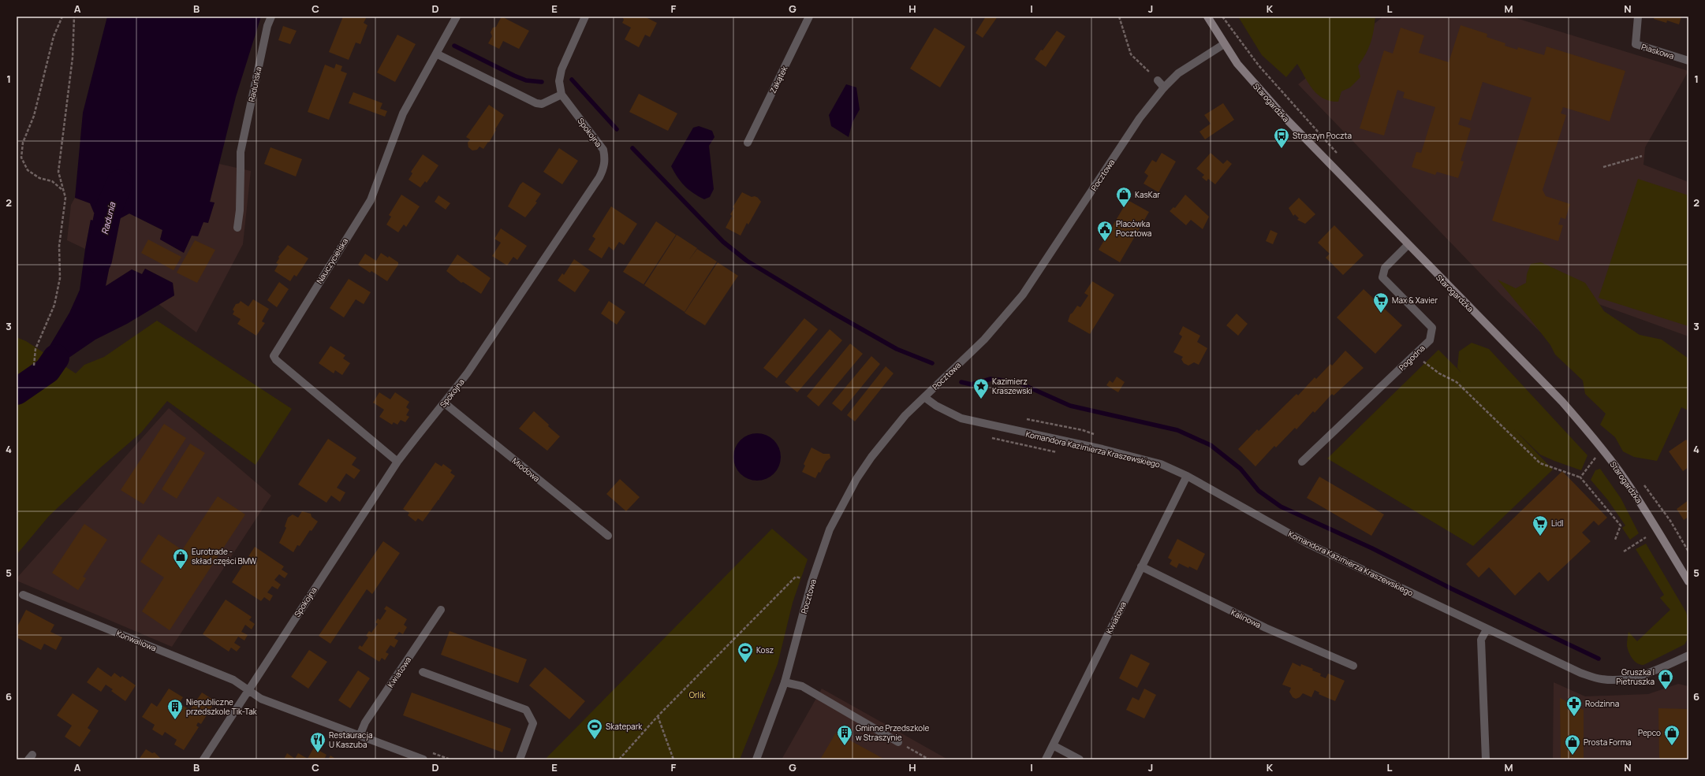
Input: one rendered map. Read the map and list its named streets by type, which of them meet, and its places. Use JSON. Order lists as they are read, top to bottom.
{
  "streets": {
    "main road": ["Starogardzka"],
    "street": [
      "Piaskowa",
      "Zakątek",
      "Raduńska",
      "Spokojna",
      "Pocztowa",
      "Nauczycielska",
      "Pogodna",
      "Komandora Kazimierza Kraszewskiego",
      "Miodowa",
      "Kwiatowa",
      "Kalinowa",
      "Konwaliowa"
    ]
  },
  "crossings": [
    ["Starogardzka", "Pocztowa"],
    ["Starogardzka", "Pogodna"],
    ["Spokojna", "Nauczycielska"],
    ["Spokojna", "Miodowa"],
    ["Spokojna", "Konwaliowa"],
    ["Pocztowa", "Komandora Kazimierza Kraszewskiego"],
    ["Komandora Kazimierza Kraszewskiego", "Kwiatowa"],
    ["Kwiatowa", "Kalinowa"]
  ],
  "water": ["Radunia"],
  "parks": ["Orlik"],
  "places": {
    "bus stop": ["Straszyn Poczta"],
    "shop": [
      "KasKar",
      "Eurotrade - skład części BMW",
      "Gruszka I Pietruszka",
      "Pepco",
      "Prosta Forma"
    ],
    "public building": ["Placówka Pocztowa"],
    "supermarket": ["Max & Xavier", "Lidl"],
    "place": ["Kazimierz Kraszewski"],
    "sports": ["Kosz", "Skatepark"],
    "pharmacy": ["Rodzinna"],
    "building": ["Niepubliczne przedszkole Tik-Tak", "Gminne Przedszkole w Straszynie"],
    "restaurant": ["Restauracja U Kaszuba"]
  },
  "grid": {
    "columns": [
      "A",
      "B",
      "C",
      "D",
      "E",
      "F",
      "G",
      "H",
      "I",
      "J",
      "K",
      "L",
      "M",
      "N"
    ],
    "rows": [
      "1",
      "2",
      "3",
      "4",
      "5",
      "6"
    ]
  }
}
